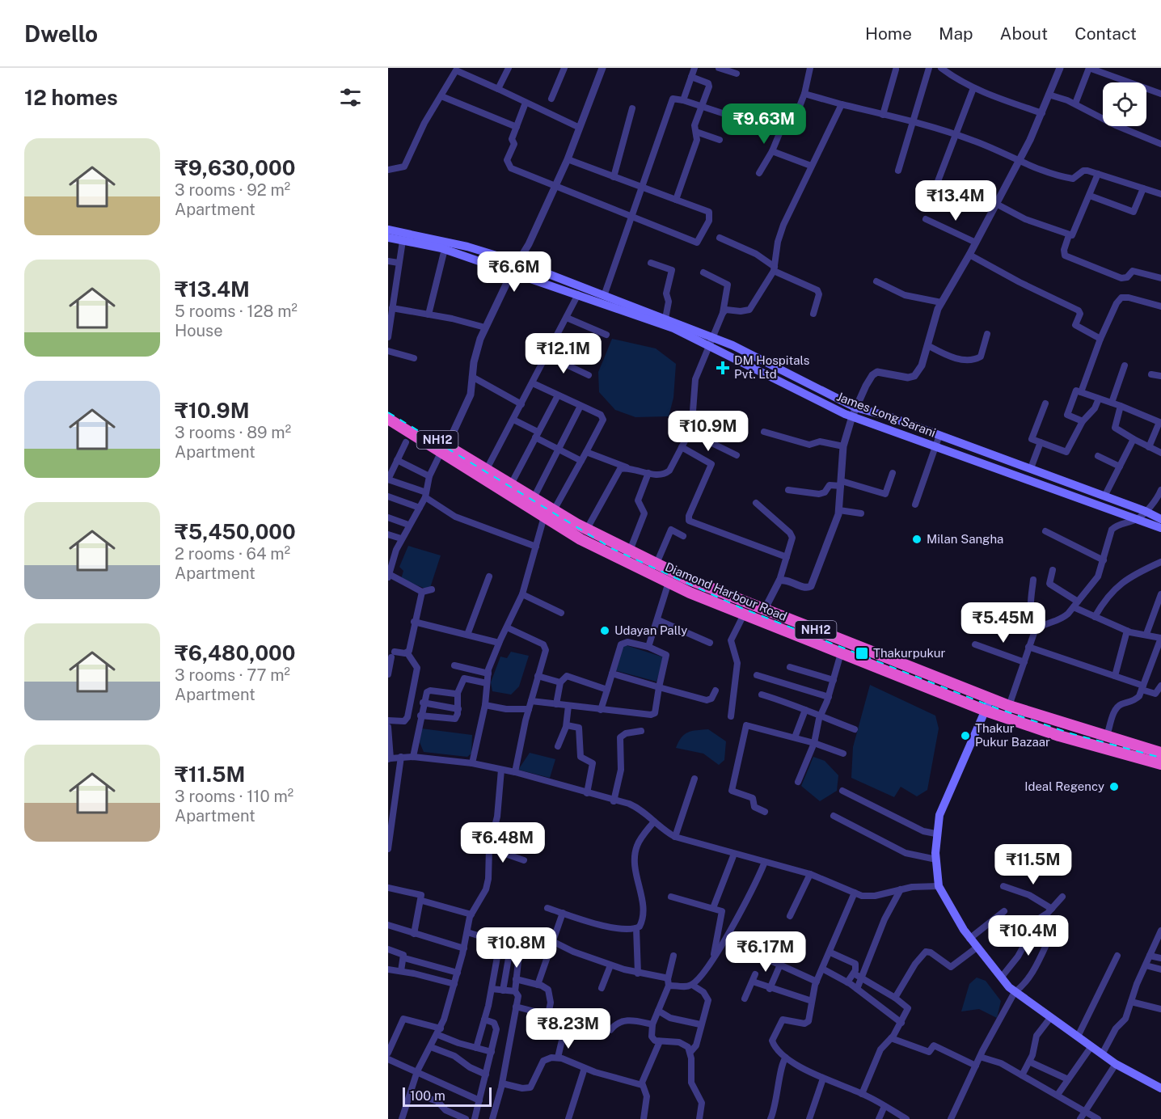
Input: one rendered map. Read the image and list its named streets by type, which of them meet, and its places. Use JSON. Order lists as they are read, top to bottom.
{
  "streets": {
    "highway": ["NH12", "Diamond Harbour Road"],
    "main road": ["James Long Sarani"]
  },
  "places": {
    "health": ["DM Hospitals Pvt. Ltd"],
    "other": [
      "Milan Sangha",
      "Udayan Pally",
      "Thakur Pukur Bazaar",
      "Ideal Regency"
    ],
    "transit": ["Thakurpukur"]
  },
  "scale_bar": "100 m",
  "page": {
    "header": "Dwello",
    "nav": [
      "Home",
      "Map",
      "About",
      "Contact"
    ],
    "heading": "12 homes",
    "price": [
      "₹9.63M",
      "₹13.4M",
      "₹6.6M",
      "₹12.1M",
      "₹10.9M",
      "₹5.45M",
      "₹6.48M",
      "₹11.5M",
      "₹10.4M",
      "₹10.8M",
      "₹6.17M",
      "₹8.23M"
    ],
    "list": [
      {
        "name": "₹9,630,000",
        "note": "3 rooms · 92 m² · Apartment"
      },
      {
        "name": "₹13.4M",
        "note": "5 rooms · 128 m² · House"
      },
      {
        "name": "₹10.9M",
        "note": "3 rooms · 89 m² · Apartment"
      },
      {
        "name": "₹5,450,000",
        "note": "2 rooms · 64 m² · Apartment"
      },
      {
        "name": "₹6,480,000",
        "note": "3 rooms · 77 m² · Apartment"
      },
      {
        "name": "₹11.5M",
        "note": "3 rooms · 110 m² · Apartment"
      }
    ],
    "scale": "100 m"
  }
}
